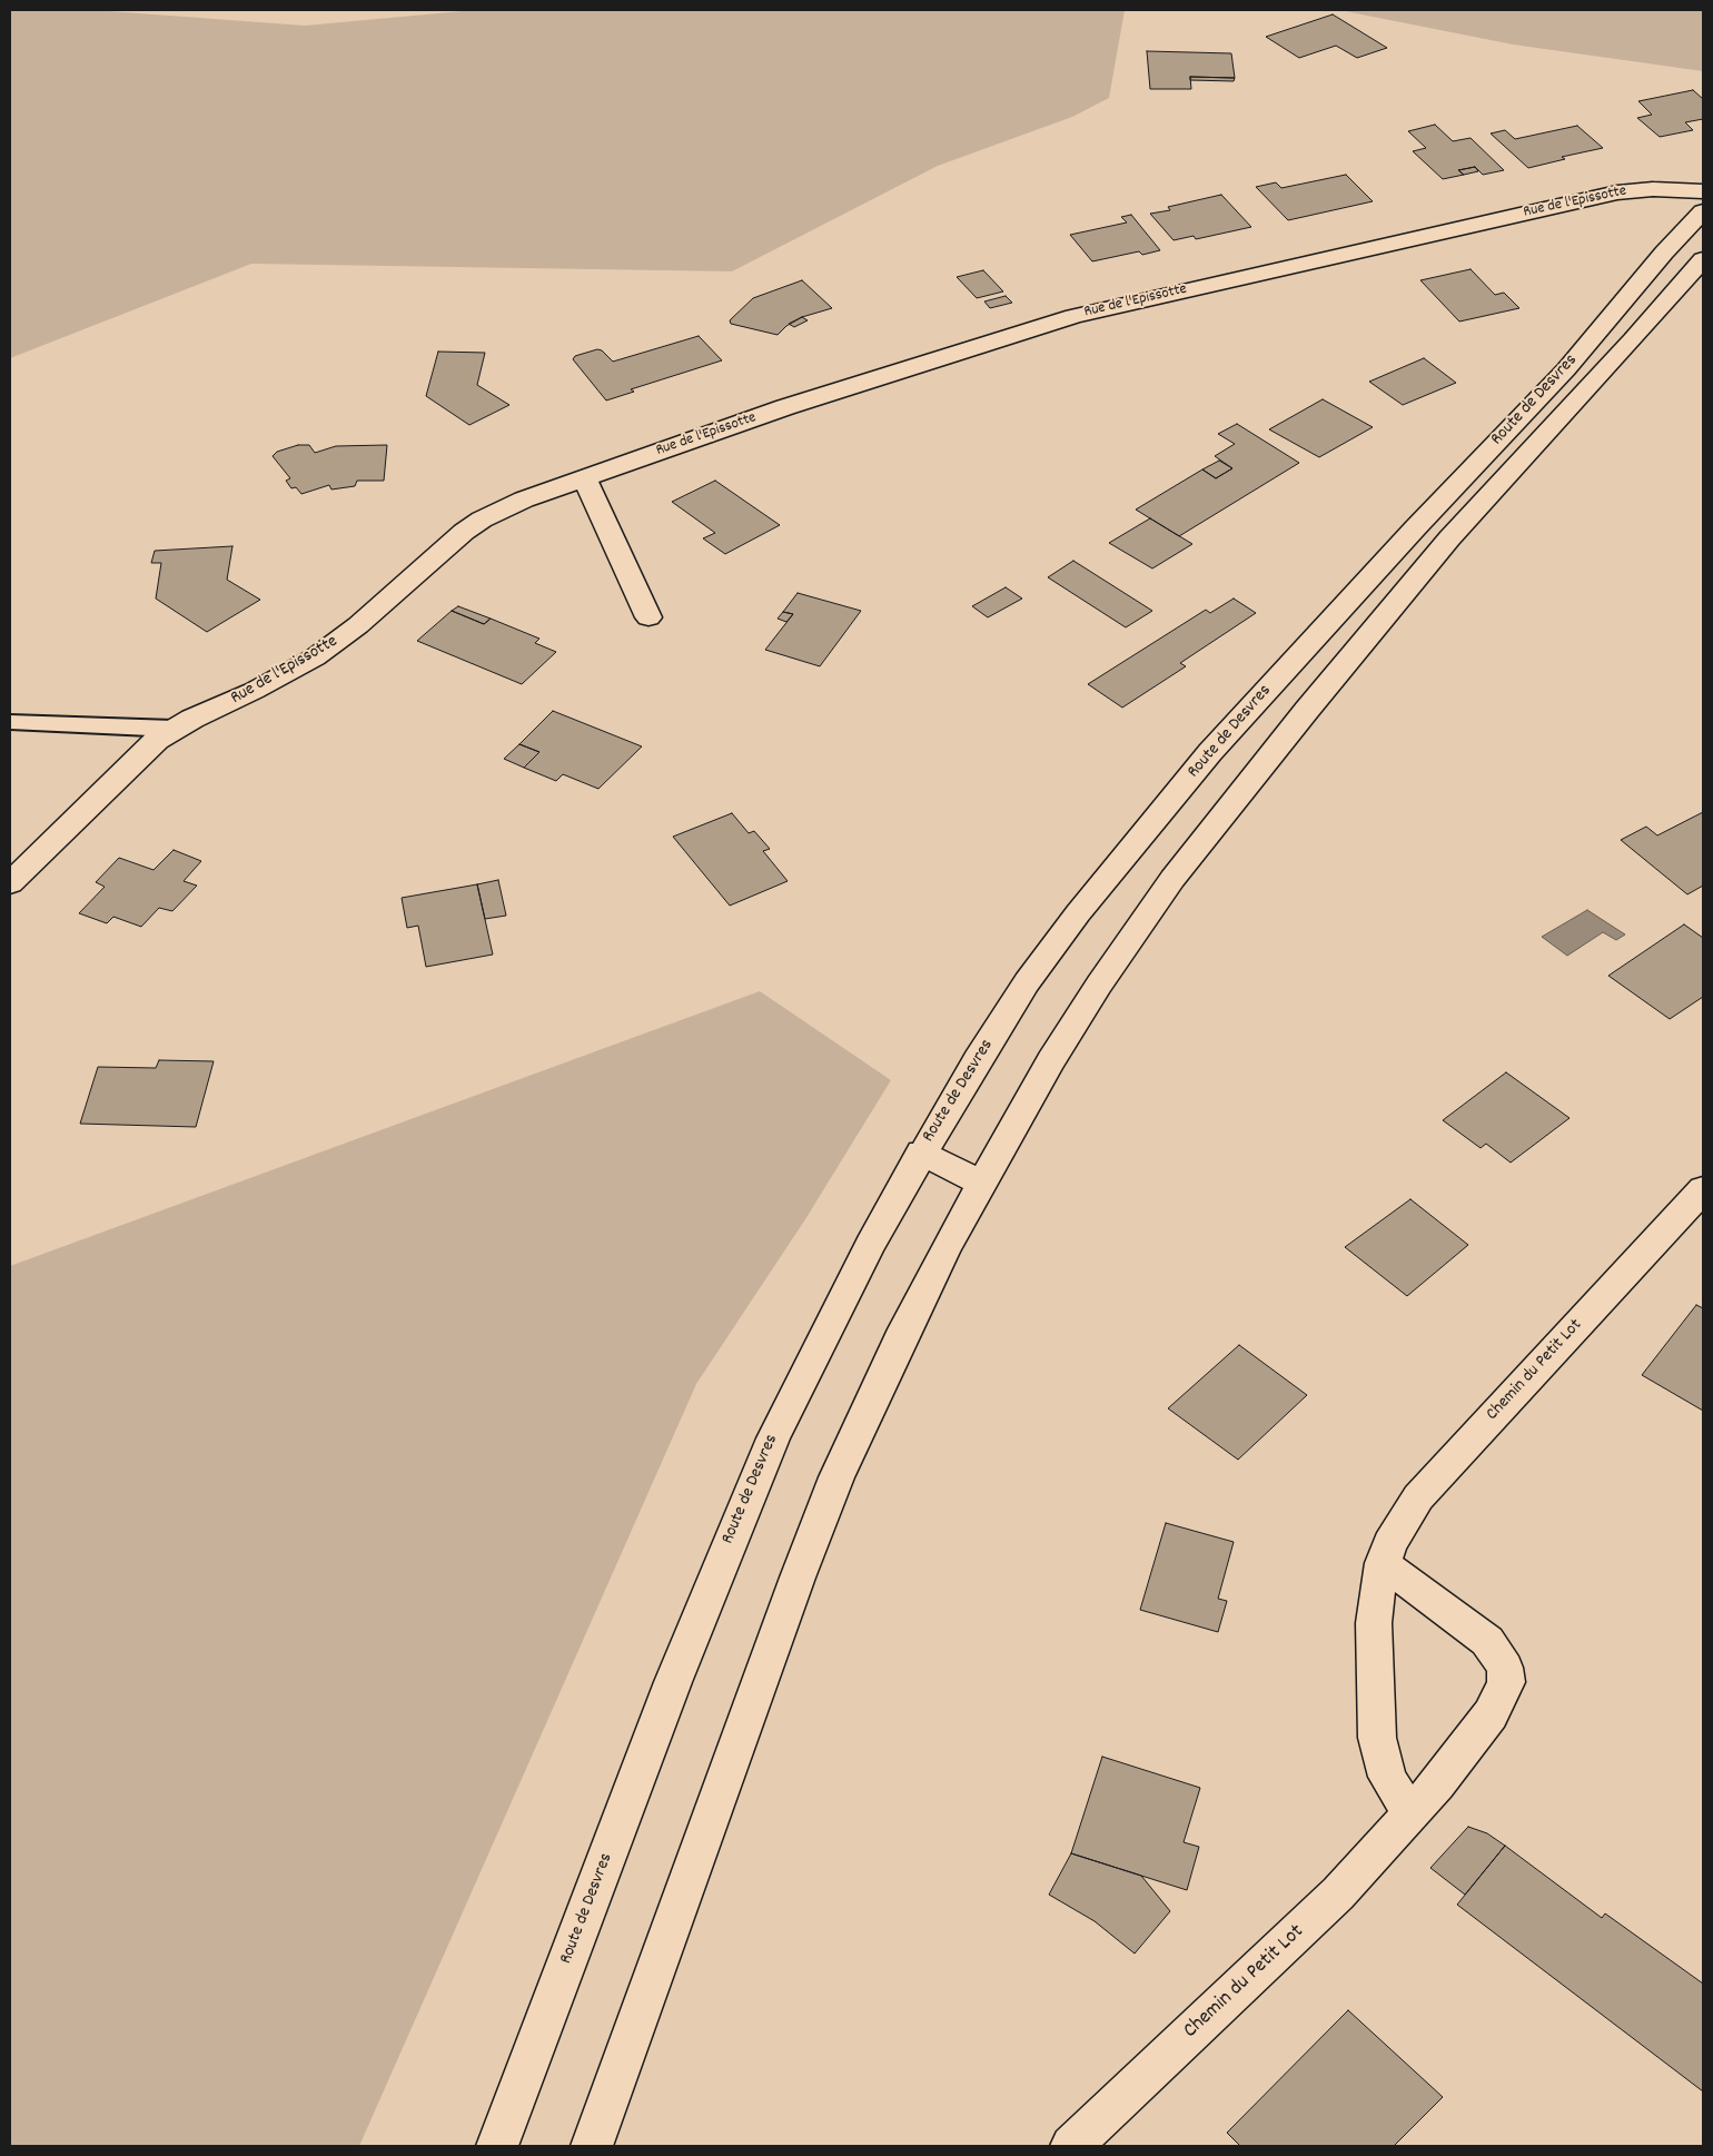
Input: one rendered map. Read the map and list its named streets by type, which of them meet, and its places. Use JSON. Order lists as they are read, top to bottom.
{
  "streets": {
    "main road": ["Rue de l'Epissotte", "Route de Desvres", "Chemin du Petit Lot"]
  }
}
